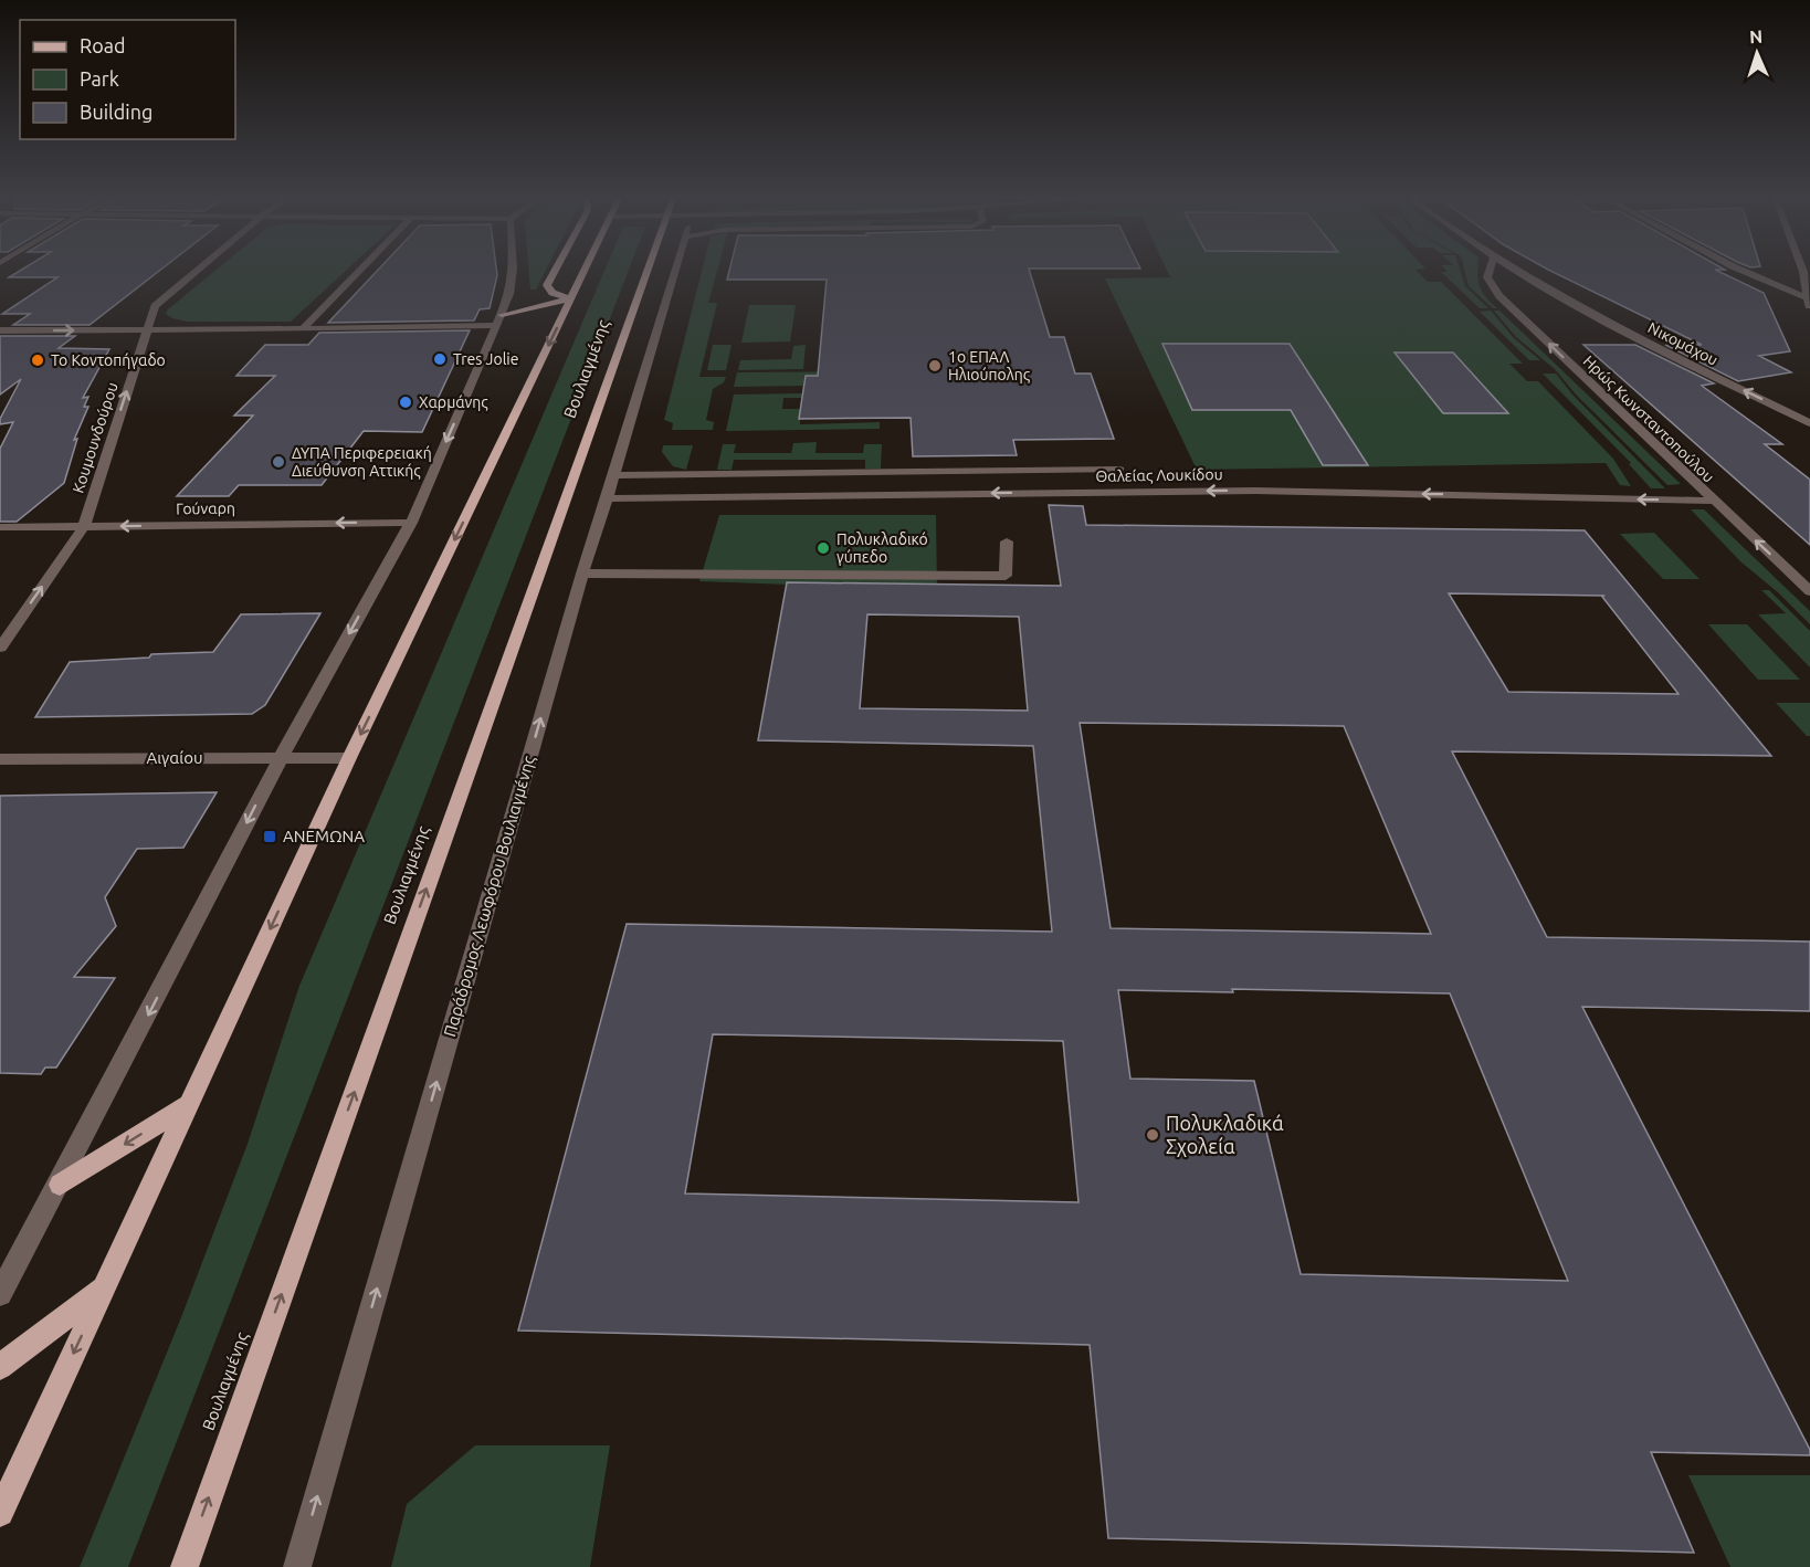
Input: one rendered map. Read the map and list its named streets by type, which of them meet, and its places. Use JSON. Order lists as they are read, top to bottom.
{
  "streets": {
    "main road": ["Βουλιαγμένης"],
    "street": [
      "Νικομάχου",
      "Ηρώς Κωνσταντοπούλου",
      "Κουμουνδούρου",
      "Θαλείας Λουκίδου",
      "Γούναρη",
      "Αιγαίου",
      "Παράδρομος Λεωφόρου Βουλιαγμένης"
    ]
  },
  "crossings": [
    ["Ηρώς Κωνσταντοπούλου", "Θαλείας Λουκίδου"],
    ["Κουμουνδούρου", "Γούναρη"],
    ["Θαλείας Λουκίδου", "Παράδρομος Λεωφόρου Βουλιαγμένης"]
  ],
  "one_way": [
    "Νικομάχου",
    "Ηρώς Κωνσταντοπούλου",
    "Κουμουνδούρου",
    "Γούναρη",
    "Παράδρομος Λεωφόρου Βουλιαγμένης"
  ],
  "places": {
    "other": [
      "Tres Jolie",
      "Το Κοντοπήγαδο",
      "1ο ΕΠΑΛ Ηλιούπολης",
      "Χαρμάνης",
      "ΔΥΠΑ Περιφερειακή Διεύθυνση Αττικής",
      "Πολυκλαδικό γύπεδο",
      "Πολυκλαδικά Σχολεία"
    ],
    "transit": ["ΑΝΕΜΩΝΑ"]
  },
  "legend": ["Road", "Park", "Building"],
  "north": "top"
}
